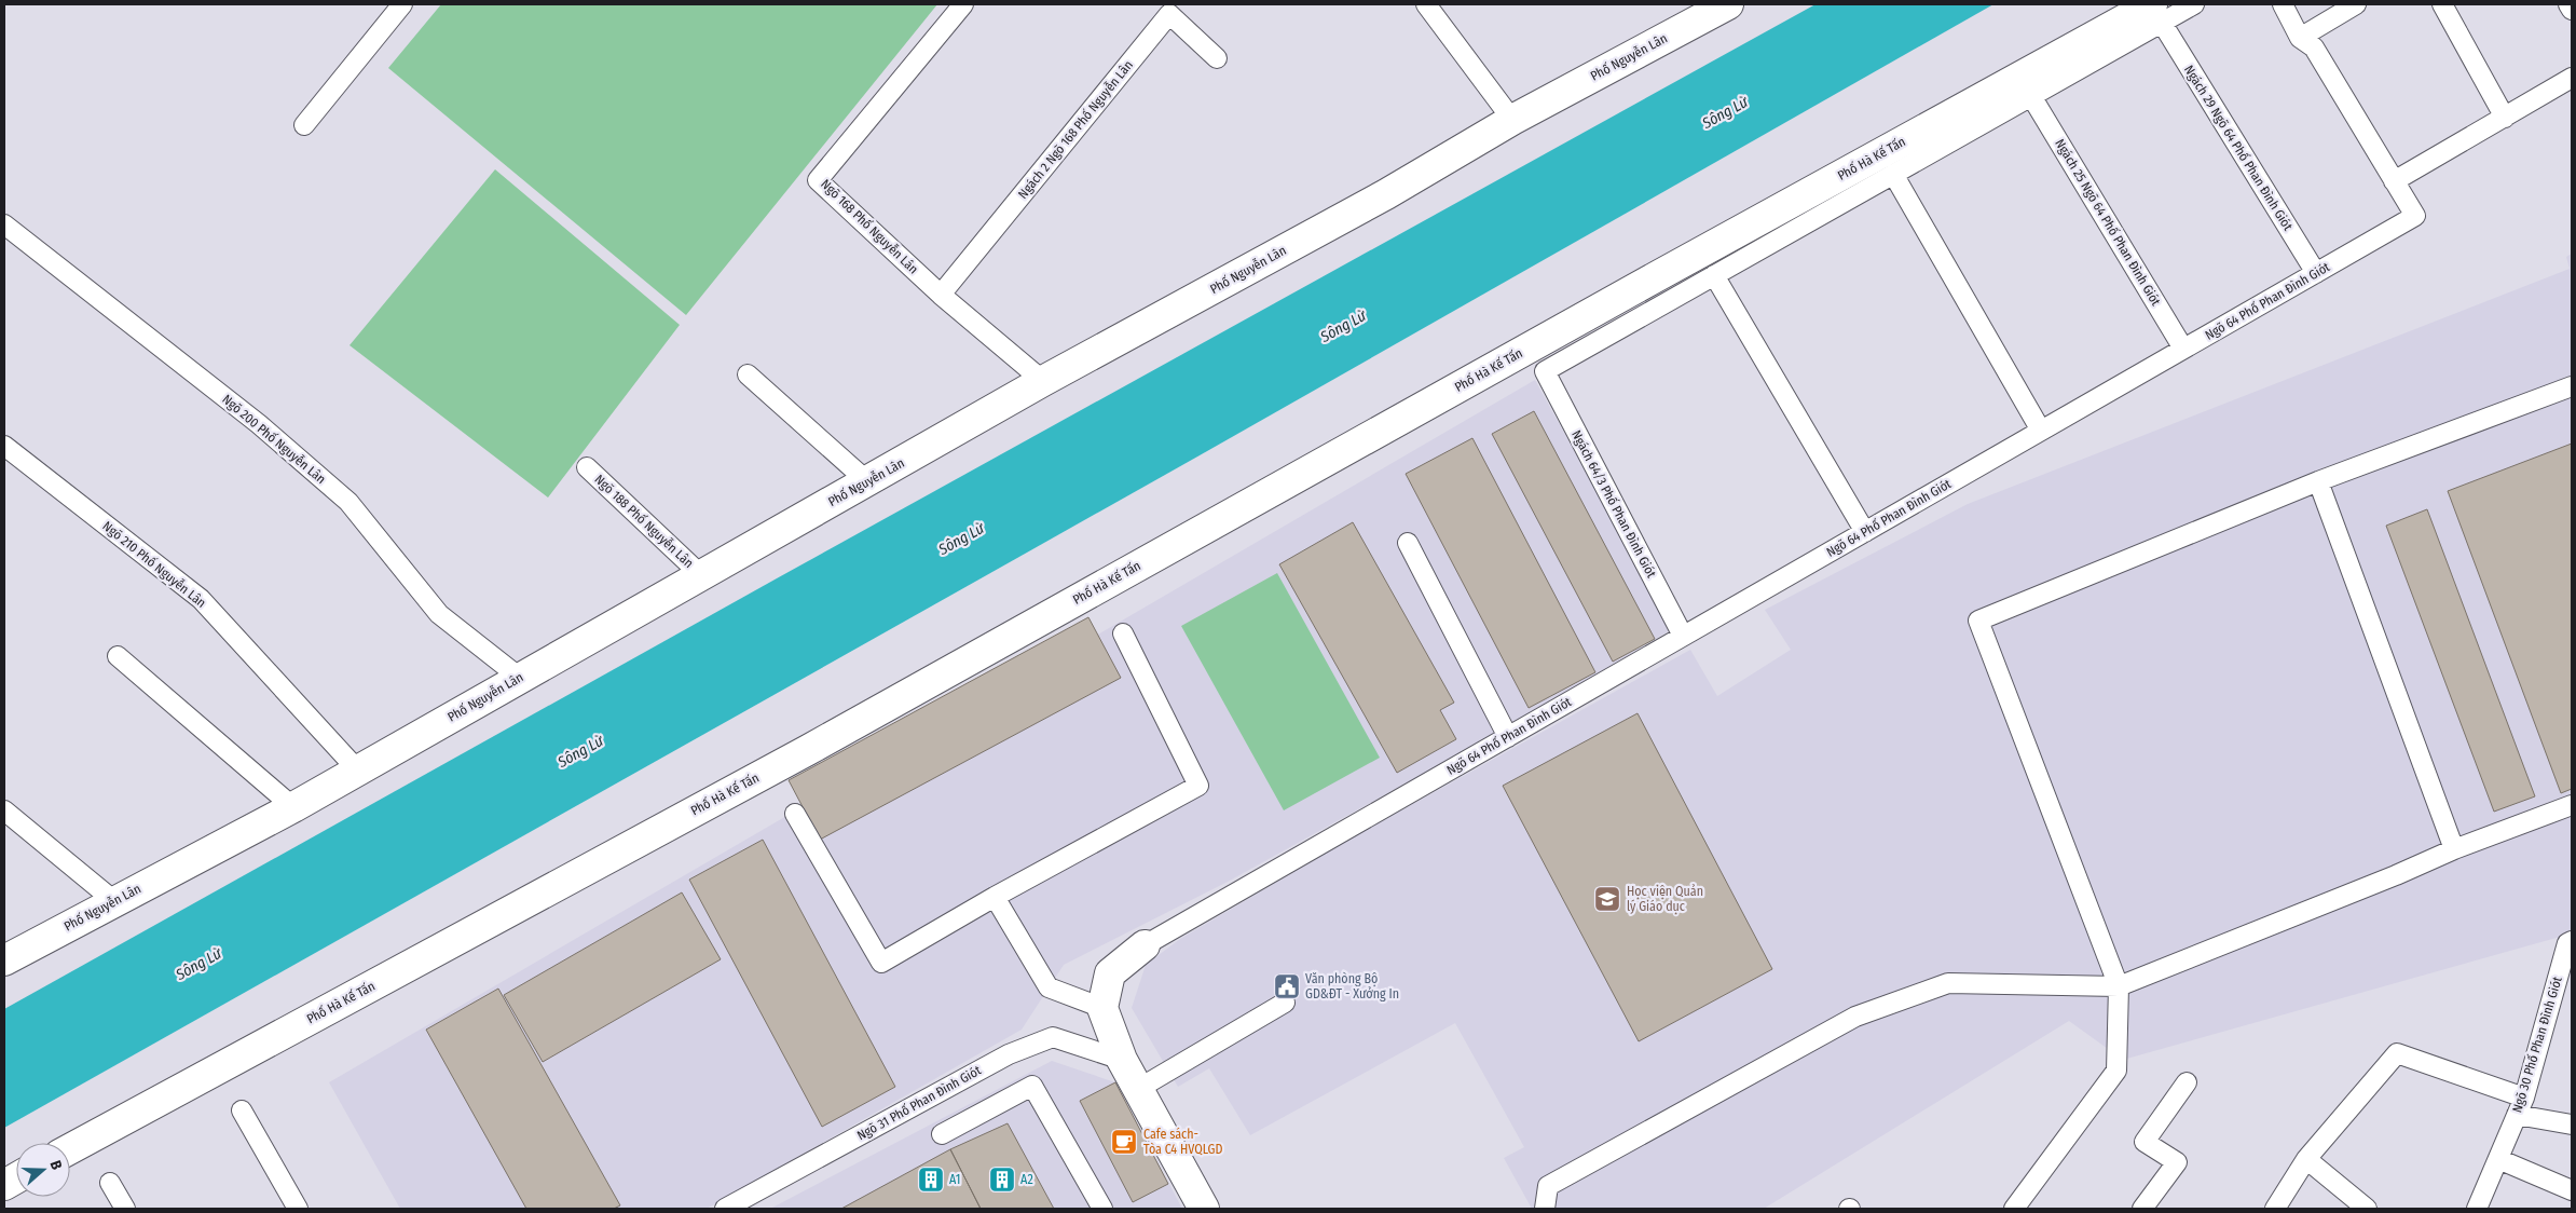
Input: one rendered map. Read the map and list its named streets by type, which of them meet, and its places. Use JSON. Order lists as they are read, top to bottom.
{
  "streets": {
    "street": ["Phố Nguyễn Lân", "Phố Hà Kế Tấn"],
    "lane": [
      "Ngách 2 Ngõ 168 Phố Nguyễn Lân",
      "Ngách 29 Ngõ 64 Phố Phan Đình Giót",
      "Ngách 25 Ngõ 64 Phố Phan Đình Giót",
      "Ngõ 168 Phố Nguyễn Lân",
      "Ngõ 64 Phố Phan Đình Giót",
      "Ngõ 200 Phố Nguyễn Lân",
      "Ngách 64/3 Phố Phan Đình Giót",
      "Ngõ 188 Phố Nguyễn Lân",
      "Ngõ 210 Phố Nguyễn Lân",
      "Ngõ 30 Phố Phan Đình Giót",
      "Ngõ 31 Phố Phan Đình Giót"
    ]
  },
  "crossings": [
    ["Phố Nguyễn Lân", "Ngõ 168 Phố Nguyễn Lân"],
    ["Phố Nguyễn Lân", "Ngõ 200 Phố Nguyễn Lân"],
    ["Phố Nguyễn Lân", "Ngõ 188 Phố Nguyễn Lân"],
    ["Phố Nguyễn Lân", "Ngõ 210 Phố Nguyễn Lân"],
    ["Ngách 2 Ngõ 168 Phố Nguyễn Lân", "Ngõ 168 Phố Nguyễn Lân"],
    ["Ngách 29 Ngõ 64 Phố Phan Đình Giót", "Phố Hà Kế Tấn"],
    ["Ngách 29 Ngõ 64 Phố Phan Đình Giót", "Ngõ 64 Phố Phan Đình Giót"],
    ["Phố Hà Kế Tấn", "Ngách 25 Ngõ 64 Phố Phan Đình Giót"],
    ["Phố Hà Kế Tấn", "Ngách 64/3 Phố Phan Đình Giót"],
    ["Ngách 25 Ngõ 64 Phố Phan Đình Giót", "Ngõ 64 Phố Phan Đình Giót"],
    ["Ngõ 64 Phố Phan Đình Giót", "Ngách 64/3 Phố Phan Đình Giót"]
  ],
  "water": ["Sông Lừ"],
  "places": {
    "school or university": ["Học viện Quản lý Giáo dục"],
    "public building": ["Văn phòng Bộ GD&ĐT - Xưởng In"],
    "cafe": ["Cafe sách- Tòa C4 HVQLGD"],
    "building": ["A1", "A2"]
  },
  "north": "right"
}
